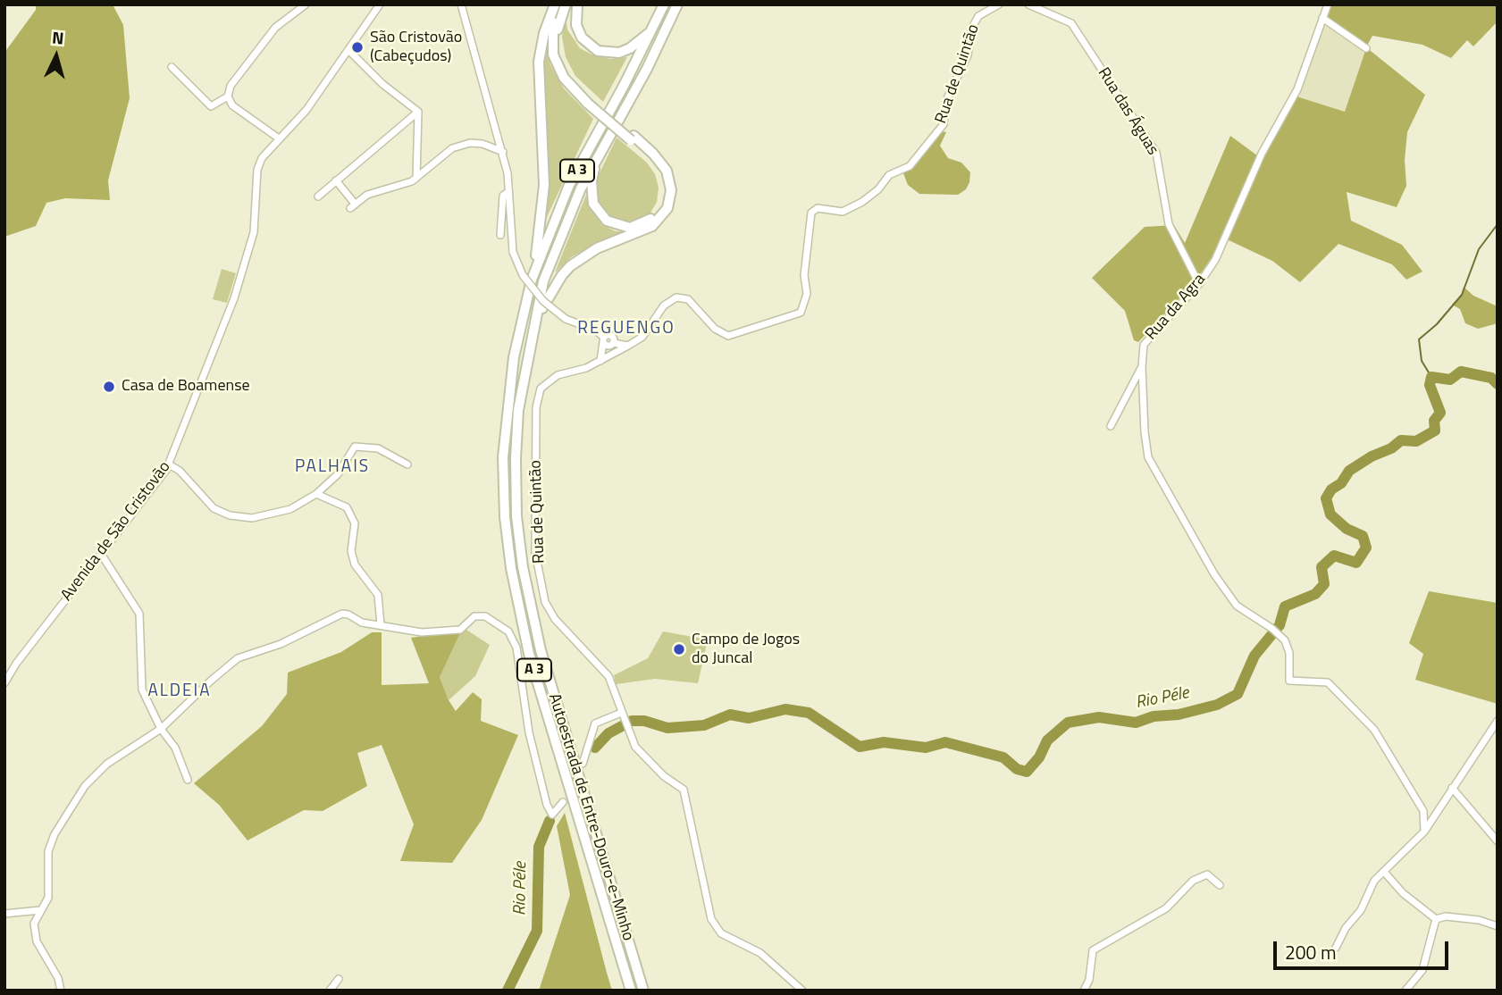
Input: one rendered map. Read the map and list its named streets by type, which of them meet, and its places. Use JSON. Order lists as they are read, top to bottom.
{
  "streets": {
    "highway": ["A 3", "Autoestrada de Entre-Douro-e-Minho"],
    "street": [
      "Rua de Quintão",
      "Rua das Águas",
      "Rua da Agra",
      "Avenida de São Cristovão"
    ]
  },
  "crossings": [
    ["Rua das Águas", "Rua da Agra"]
  ],
  "districts": ["REGUENGO", "PALHAIS", "ALDEIA"],
  "water": ["Rio Péle"],
  "places": ["São Cristovão (Cabeçudos)", "Casa de Boamense", "Campo de Jogos do Juncal"],
  "scale_bar": "200 m",
  "north": "top"
}
